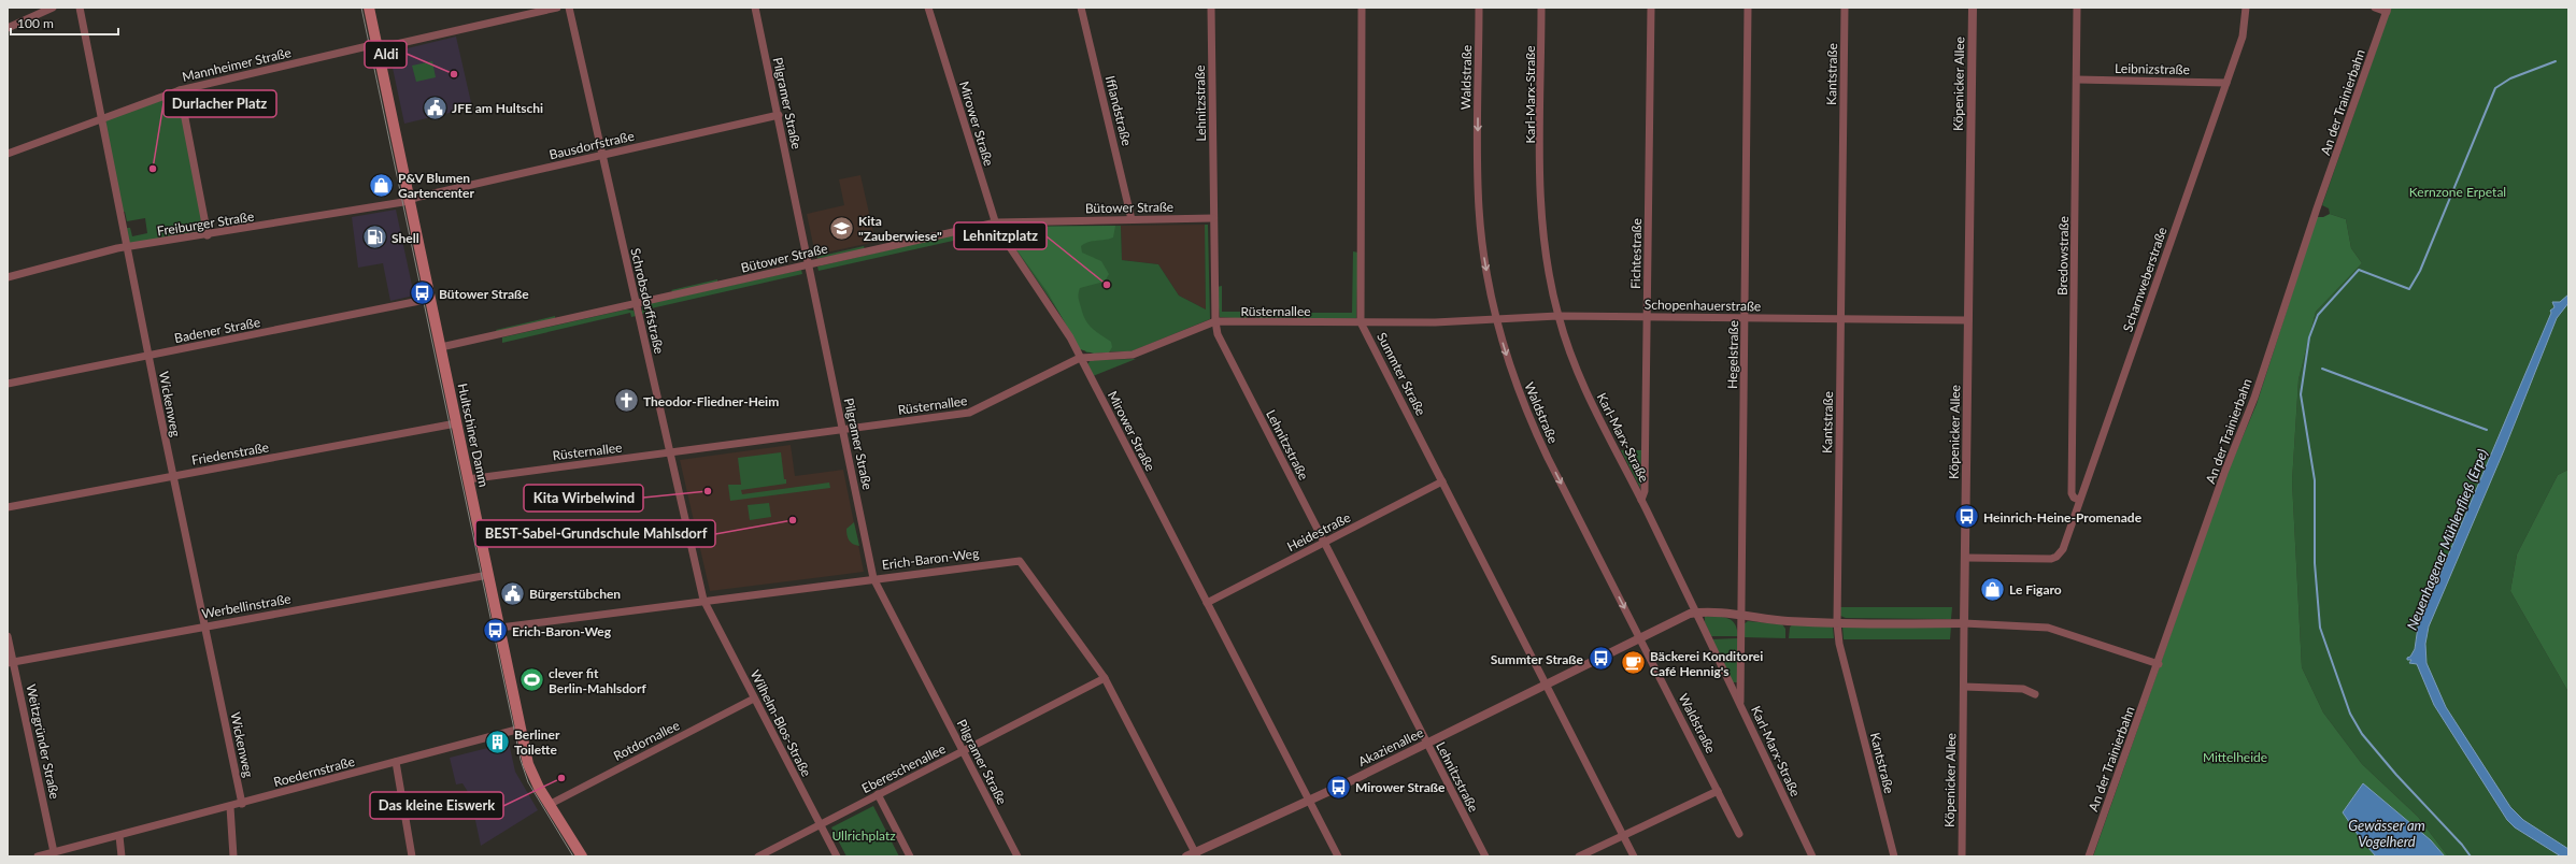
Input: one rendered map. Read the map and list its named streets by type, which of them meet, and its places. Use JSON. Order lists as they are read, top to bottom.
{
  "streets": {
    "main road": ["Hultschiner Damm"],
    "street": [
      "Mannheimer Straße",
      "Leibnizstraße",
      "Kantstraße",
      "Waldstraße",
      "Köpenicker Allee",
      "Karl-Marx-Straße",
      "An der Trainierbahn",
      "Pilgramer Straße",
      "Lehnitzstraße",
      "Ifflandstraße",
      "Mirower Straße",
      "Bausdorfstraße",
      "Bütower Straße",
      "Freiburger Straße",
      "Fichtestraße",
      "Bredowstraße",
      "Scharnweberstraße",
      "Schrobsdorffstraße",
      "Schopenhauerstraße",
      "Rüsternallee",
      "Badener Straße",
      "Hegelstraße",
      "Summter Straße",
      "Wickenweg",
      "Friedenstraße",
      "Heidestraße",
      "Erich-Baron-Weg",
      "Werbellinstraße",
      "Wilhelm-Blos-Straße",
      "Rotdornallee",
      "Weitzgründer Straße",
      "Akazienallee",
      "Ebereschenallee",
      "Roedernstraße"
    ]
  },
  "crossings": [
    ["Mannheimer Straße", "Wickenweg"],
    ["Mannheimer Straße", "Hultschiner Damm"],
    ["Leibnizstraße", "Bredowstraße"],
    ["Leibnizstraße", "Scharnweberstraße"],
    ["Kantstraße", "Schopenhauerstraße"],
    ["Waldstraße", "Schopenhauerstraße"],
    ["Waldstraße", "Akazienallee"],
    ["Köpenicker Allee", "Scharnweberstraße"],
    ["Köpenicker Allee", "Schopenhauerstraße"],
    ["Karl-Marx-Straße", "Fichtestraße"],
    ["Karl-Marx-Straße", "Schopenhauerstraße"],
    ["Karl-Marx-Straße", "Hegelstraße"],
    ["Pilgramer Straße", "Bausdorfstraße"],
    ["Pilgramer Straße", "Bütower Straße"],
    ["Pilgramer Straße", "Rüsternallee"],
    ["Pilgramer Straße", "Erich-Baron-Weg"],
    ["Pilgramer Straße", "Ebereschenallee"],
    ["Lehnitzstraße", "Bütower Straße"],
    ["Lehnitzstraße", "Rüsternallee"],
    ["Lehnitzstraße", "Heidestraße"],
    ["Lehnitzstraße", "Akazienallee"],
    ["Ifflandstraße", "Bütower Straße"],
    ["Mirower Straße", "Bütower Straße"],
    ["Mirower Straße", "Rüsternallee"],
    ["Mirower Straße", "Heidestraße"],
    ["Mirower Straße", "Akazienallee"],
    ["Bausdorfstraße", "Freiburger Straße"],
    ["Bausdorfstraße", "Schrobsdorffstraße"],
    ["Bausdorfstraße", "Hultschiner Damm"],
    ["Bütower Straße", "Schrobsdorffstraße"],
    ["Bütower Straße", "Hultschiner Damm"],
    ["Freiburger Straße", "Wickenweg"],
    ["Freiburger Straße", "Hultschiner Damm"],
    ["Fichtestraße", "Schopenhauerstraße"],
    ["Bredowstraße", "Scharnweberstraße"],
    ["Schrobsdorffstraße", "Rüsternallee"],
    ["Schrobsdorffstraße", "Erich-Baron-Weg"],
    ["Schrobsdorffstraße", "Wilhelm-Blos-Straße"],
    ["Schopenhauerstraße", "Rüsternallee"],
    ["Schopenhauerstraße", "Hegelstraße"],
    ["Rüsternallee", "Summter Straße"],
    ["Rüsternallee", "Hultschiner Damm"],
    ["Badener Straße", "Wickenweg"],
    ["Badener Straße", "Hultschiner Damm"],
    ["Summter Straße", "Heidestraße"],
    ["Summter Straße", "Akazienallee"],
    ["Wickenweg", "Friedenstraße"],
    ["Wickenweg", "Werbellinstraße"],
    ["Wickenweg", "Roedernstraße"],
    ["Hultschiner Damm", "Friedenstraße"],
    ["Hultschiner Damm", "Erich-Baron-Weg"],
    ["Hultschiner Damm", "Werbellinstraße"],
    ["Hultschiner Damm", "Rotdornallee"],
    ["Hultschiner Damm", "Roedernstraße"],
    ["Erich-Baron-Weg", "Wilhelm-Blos-Straße"],
    ["Erich-Baron-Weg", "Akazienallee"],
    ["Erich-Baron-Weg", "Ebereschenallee"],
    ["Werbellinstraße", "Weitzgründer Straße"],
    ["Wilhelm-Blos-Straße", "Rotdornallee"],
    ["Wilhelm-Blos-Straße", "Ebereschenallee"],
    ["Weitzgründer Straße", "Roedernstraße"]
  ],
  "one_way": ["Waldstraße"],
  "water": ["Neuenhagener Mühlenfließ (Erpe)", "Gewässer am Vogelherd"],
  "parks": ["Kernzone Erpetal", "Mittelheide", "Ullrichplatz"],
  "places": {
    "other": [
      "Aldi",
      "Durlacher Platz",
      "Lehnitzplatz",
      "Kita Wirbelwind",
      "BEST-Sabel-Grundschule Mahlsdorf",
      "Das kleine Eiswerk"
    ],
    "public building": ["JFE am Hultschi", "Bürgerstübchen"],
    "shop": ["P&V Blumen Gartencenter", "Le Figaro"],
    "school or university": ["Kita \"Zauberwiese\""],
    "fuel station": ["Shell"],
    "bus stop": [
      "Bütower Straße",
      "Heinrich-Heine-Promenade",
      "Erich-Baron-Weg",
      "Summter Straße",
      "Mirower Straße"
    ],
    "church": ["Theodor-Fliedner-Heim"],
    "cafe": ["Bäckerei Konditorei Café Hennig's"],
    "sports": ["clever fit Berlin-Mahlsdorf"],
    "building": ["Berliner Toilette"]
  },
  "scale_bar": "100 m"
}
